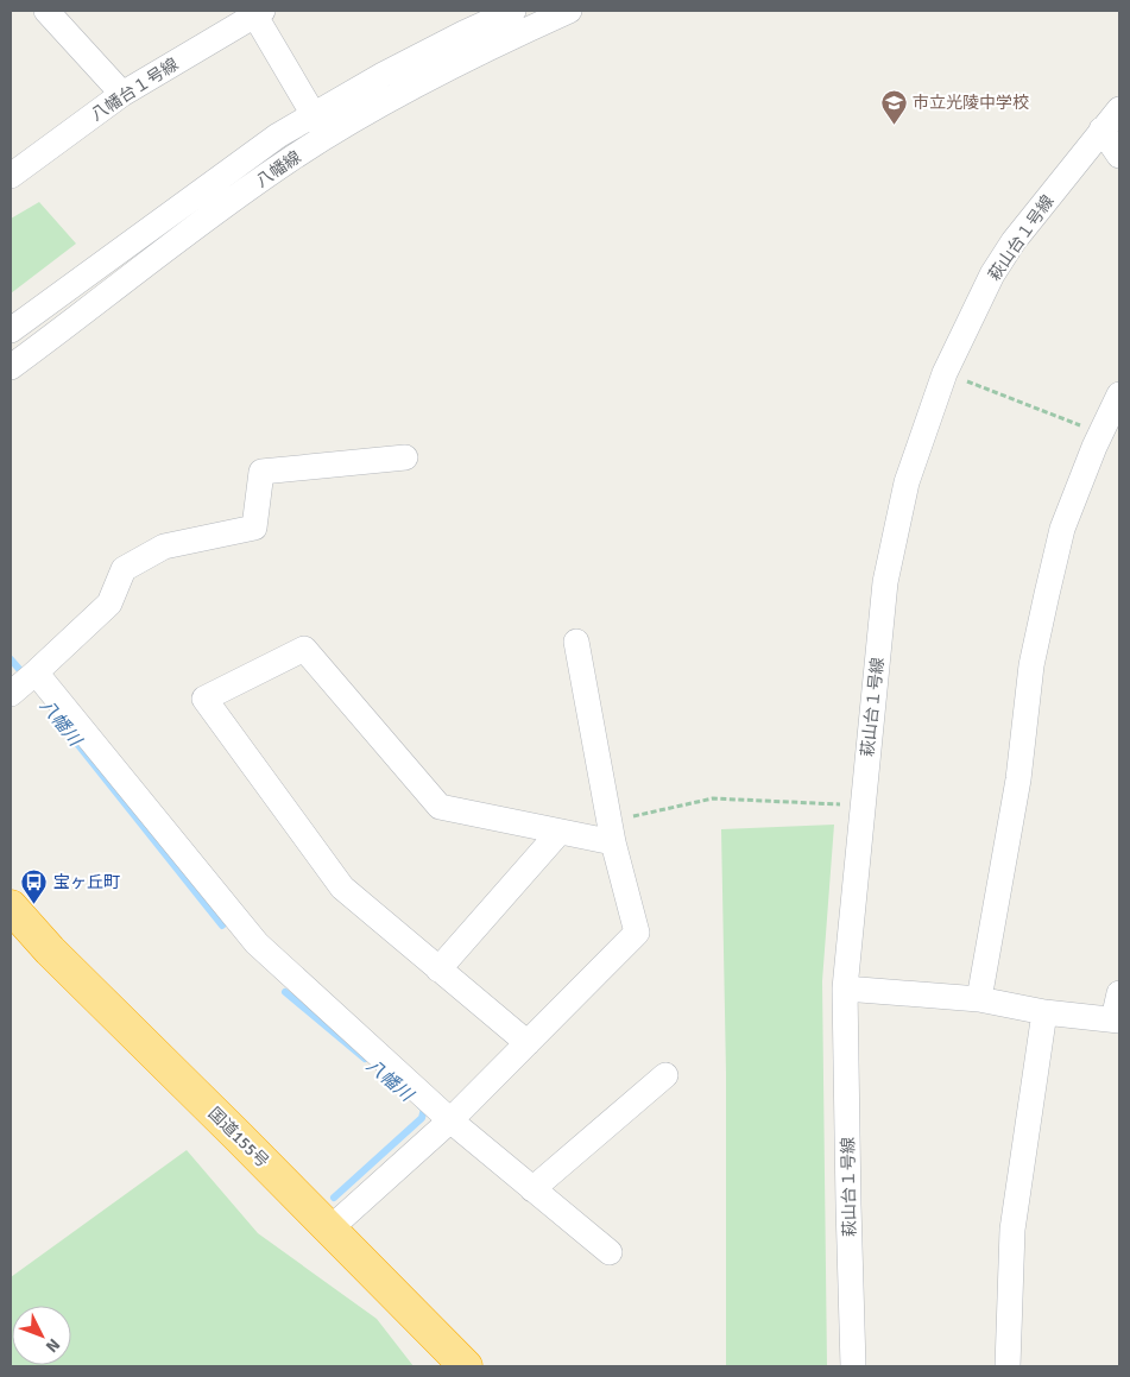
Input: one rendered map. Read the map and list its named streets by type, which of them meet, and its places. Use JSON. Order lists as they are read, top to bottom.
{
  "streets": {
    "highway": ["国道155号"],
    "street": ["八幡台１号線", "八幡線", "萩山台１号線"]
  },
  "water": ["八幡川"],
  "places": {
    "school or university": ["市立光陵中学校"],
    "bus stop": ["宝ヶ丘町"]
  },
  "north": "bottom right"
}
